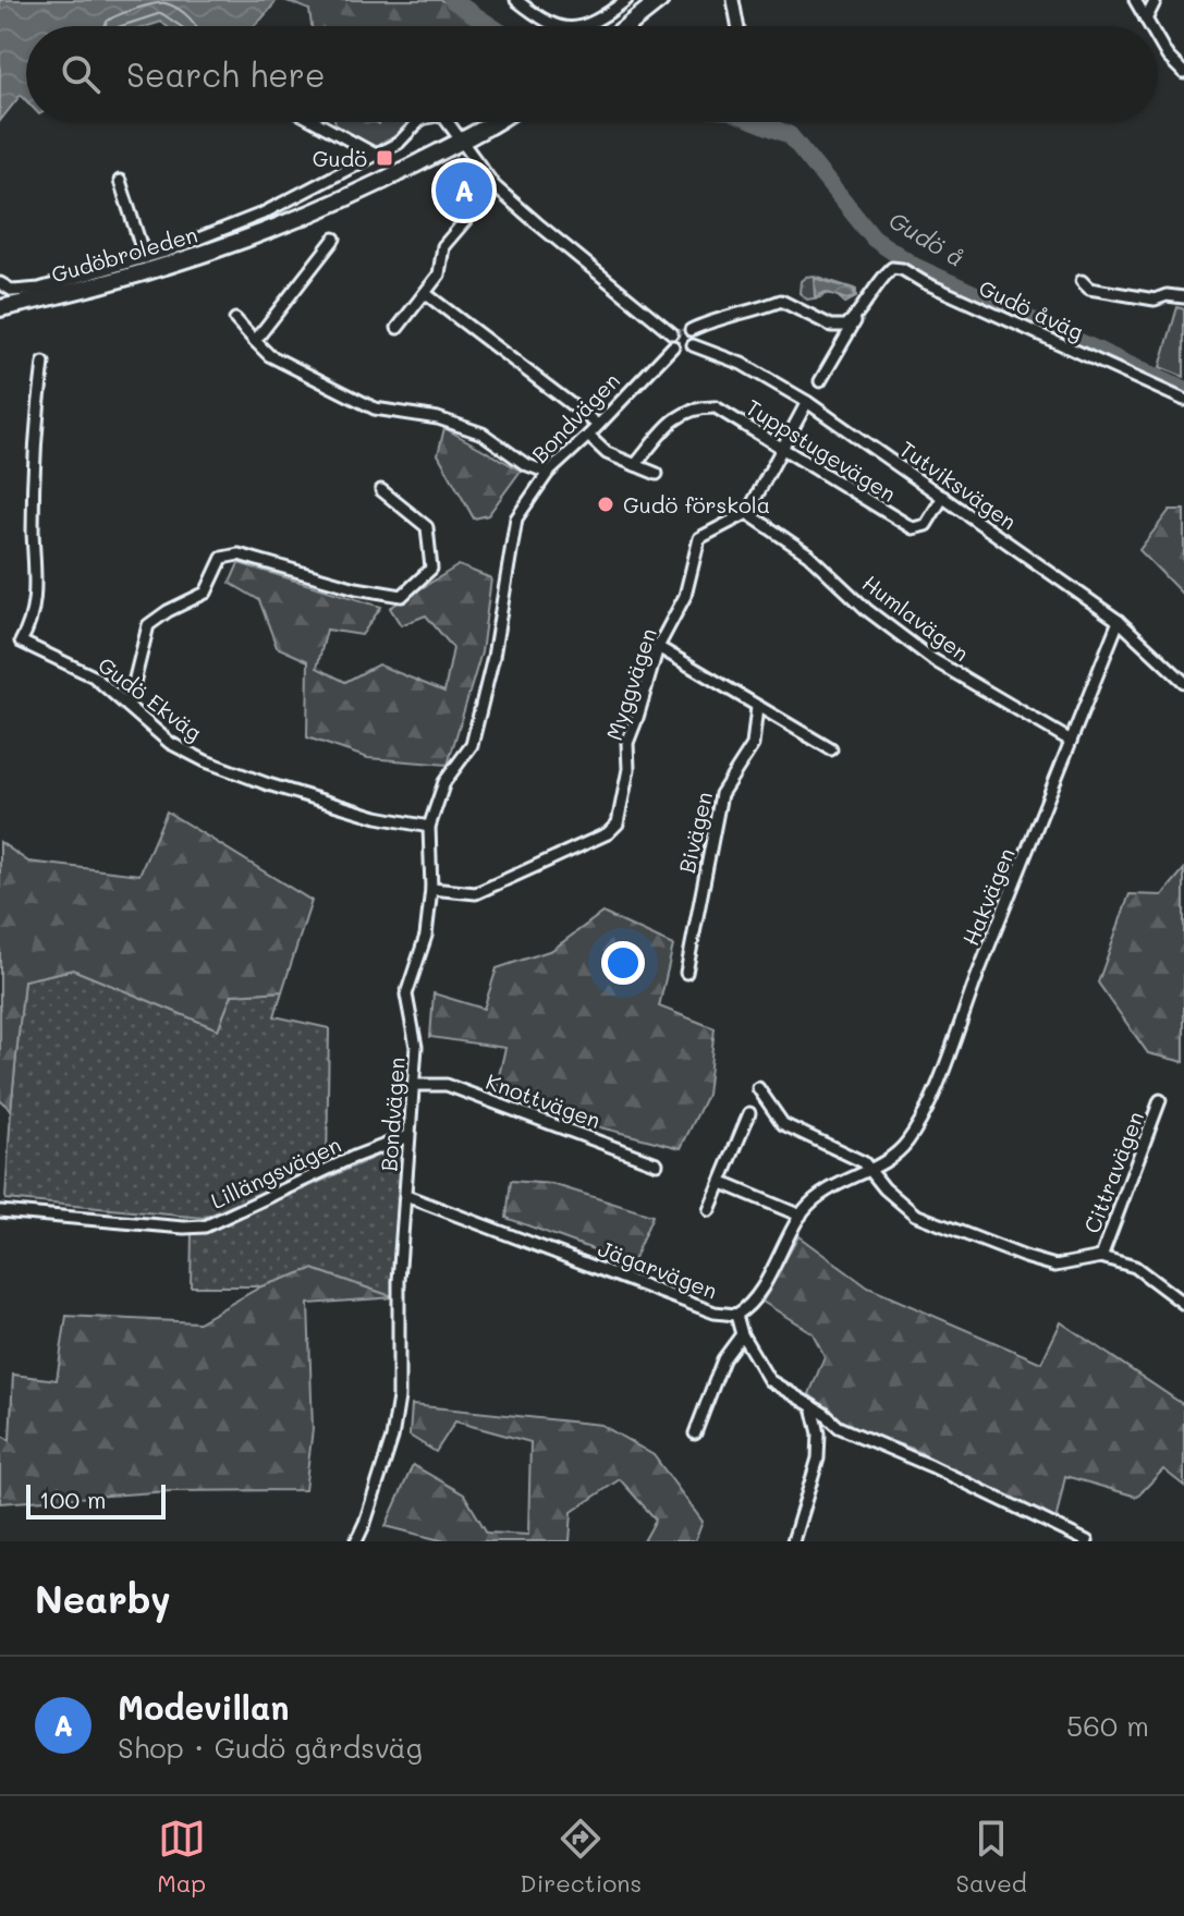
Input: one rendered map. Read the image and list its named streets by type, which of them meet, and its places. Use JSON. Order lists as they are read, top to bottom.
{
  "streets": {
    "main road": ["Gudöbroleden"],
    "street": [
      "Gudö åväg",
      "Bondvägen",
      "Tuppstugevägen",
      "Tutviksvägen",
      "Humlavägen",
      "Myggvägen",
      "Gudö Ekväg",
      "Bivägen",
      "Hakvägen",
      "Knottvägen",
      "Lillängsvägen",
      "Cittravägen",
      "Jägarvägen"
    ]
  },
  "crossings": [
    ["Bondvägen", "Tutviksvägen"],
    ["Bondvägen", "Myggvägen"],
    ["Bondvägen", "Gudö Ekväg"],
    ["Bondvägen", "Knottvägen"],
    ["Bondvägen", "Lillängsvägen"],
    ["Bondvägen", "Jägarvägen"],
    ["Tuppstugevägen", "Tutviksvägen"],
    ["Tutviksvägen", "Hakvägen"],
    ["Humlavägen", "Myggvägen"],
    ["Humlavägen", "Hakvägen"],
    ["Hakvägen", "Jägarvägen"]
  ],
  "water": ["Gudö å"],
  "places": {
    "transit": ["Gudö"],
    "other": ["Gudö förskola"]
  },
  "scale_bar": "100 m",
  "page": {
    "search": "Search here",
    "pins": "A",
    "scale": "100 m",
    "heading": "Nearby",
    "list": [
      {
        "mark": "A",
        "name": "Modevillan",
        "note": "Shop · Gudö gårdsväg",
        "value": "560 m"
      }
    ],
    "nav": ["Map", "Directions", "Saved"]
  }
}
